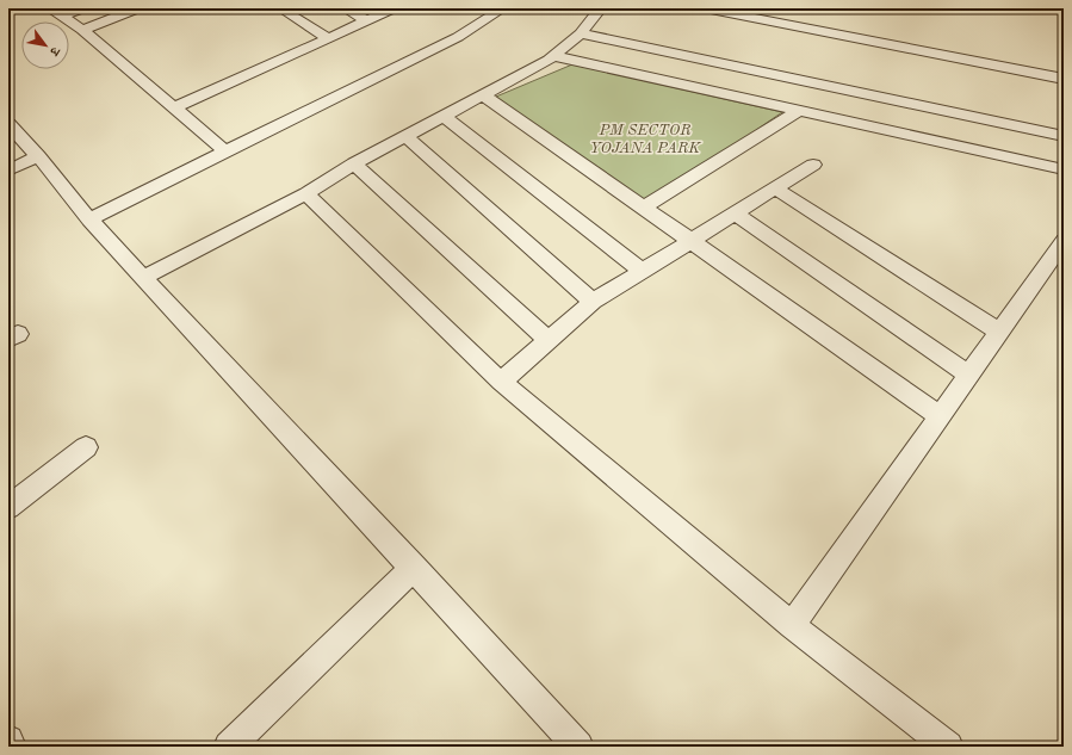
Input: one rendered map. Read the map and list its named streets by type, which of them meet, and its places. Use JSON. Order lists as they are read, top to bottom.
{
  "parks": ["PM SECTOR YOJANA PARK"],
  "north": "bottom right"
}
